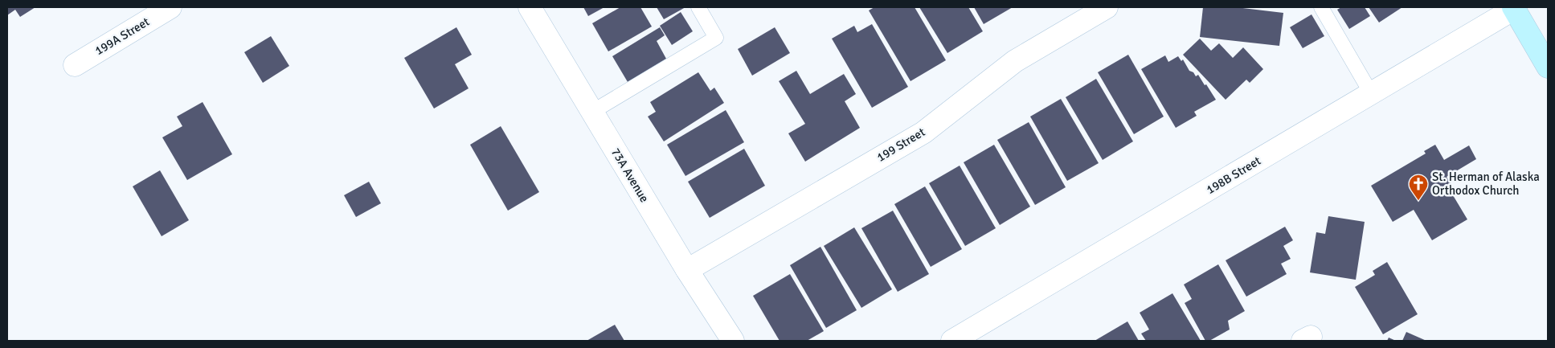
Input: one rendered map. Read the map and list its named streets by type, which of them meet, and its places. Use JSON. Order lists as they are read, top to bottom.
{
  "streets": {
    "street": [
      "199A Street",
      "199 Street",
      "73A Avenue",
      "198B Street"
    ]
  },
  "crossings": [
    ["199 Street", "73A Avenue"]
  ],
  "places": {
    "church": ["St. Herman of Alaska Orthodox Church"]
  }
}
